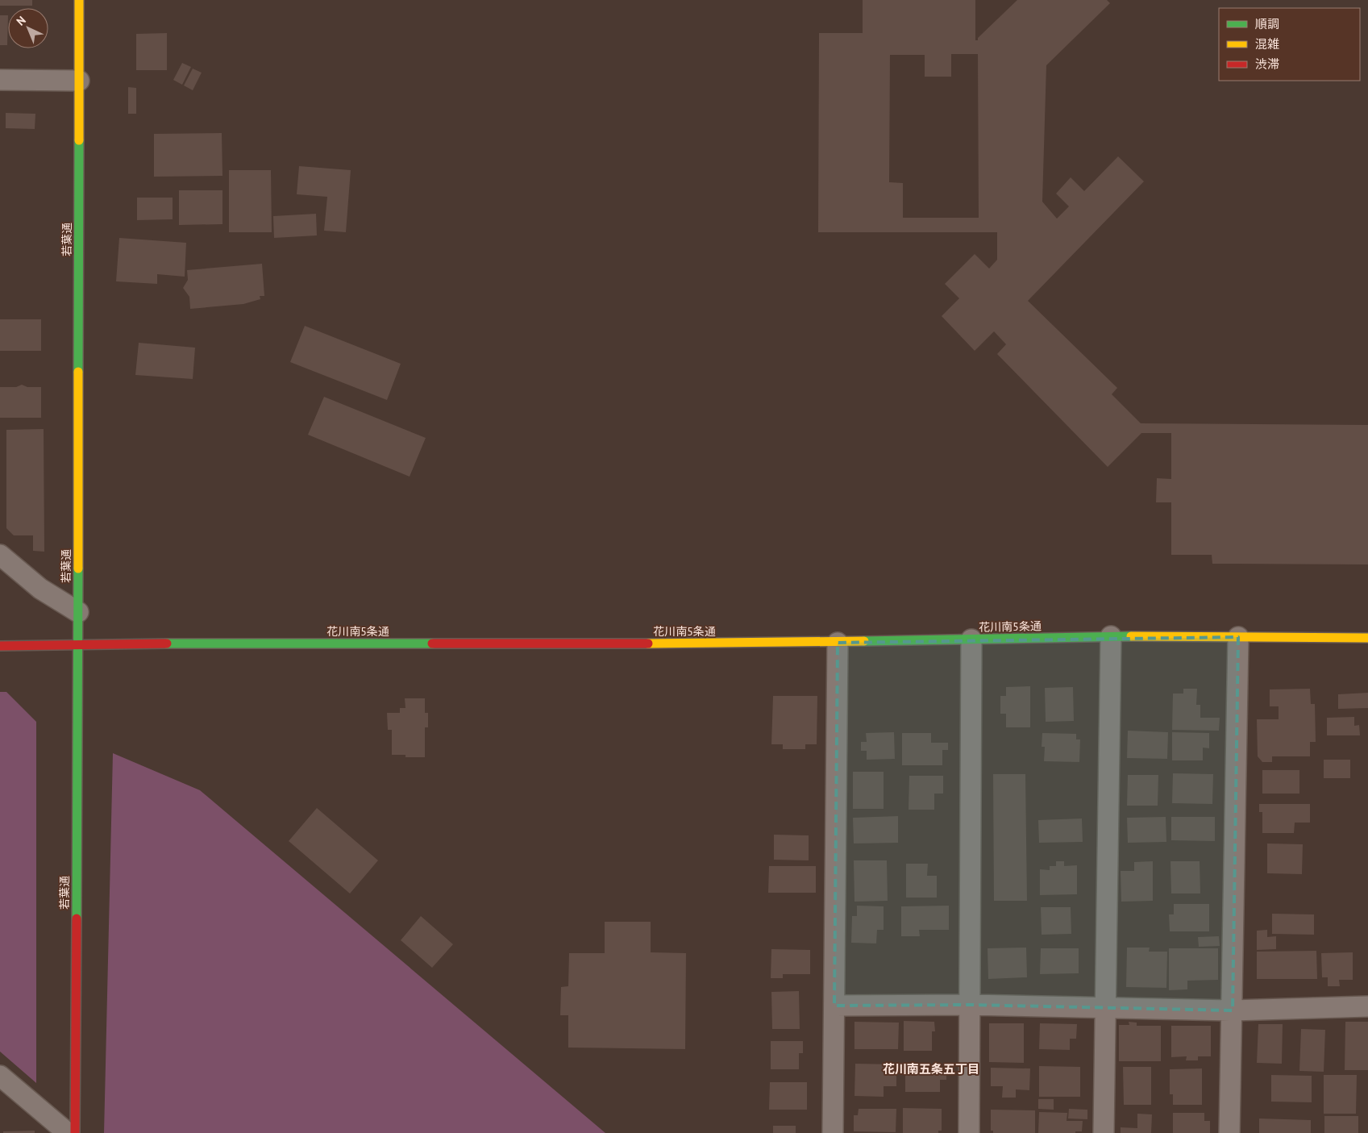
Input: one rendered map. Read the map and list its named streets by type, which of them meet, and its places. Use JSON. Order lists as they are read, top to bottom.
{
  "streets": {
    "street": ["若葉通", "花川南5条通"]
  },
  "crossings": [
    ["若葉通", "花川南5条通"]
  ],
  "districts": ["花川南五条五丁目"],
  "legend": ["順調", "混雑", "渋滞"],
  "north": "top left"
}
